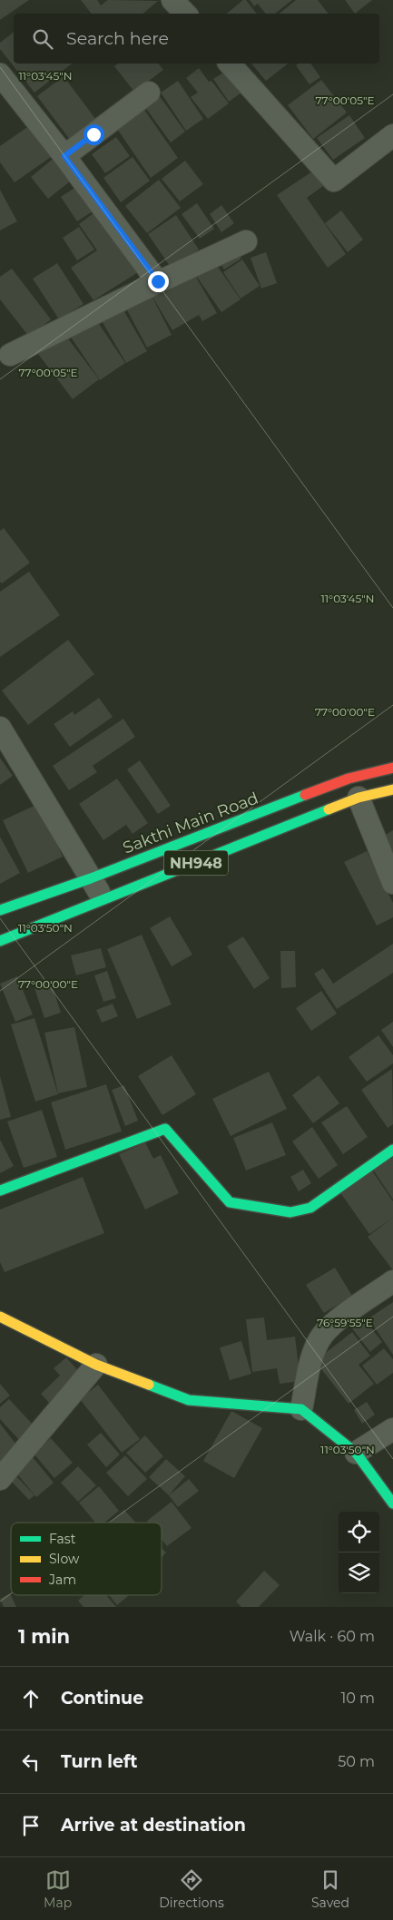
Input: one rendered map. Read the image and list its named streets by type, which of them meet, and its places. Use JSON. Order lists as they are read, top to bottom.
{
  "streets": {
    "main road": ["Sakthi Main Road", "NH948"]
  },
  "legend": ["Fast", "Slow", "Jam"],
  "page": {
    "search": "Search here",
    "heading": ["1 min", "Walk · 60 m"],
    "list": [
      ["Continue", "10 m"],
      ["Turn left", "50 m"],
      "Arrive at destination"
    ],
    "nav": ["Map", "Directions", "Saved"]
  },
  "coordinates": [
    "11°03'45\"N",
    "77°00'05\"E",
    "77°00'00\"E",
    "11°03'50\"N",
    "76°59'55\"E"
  ]
}
